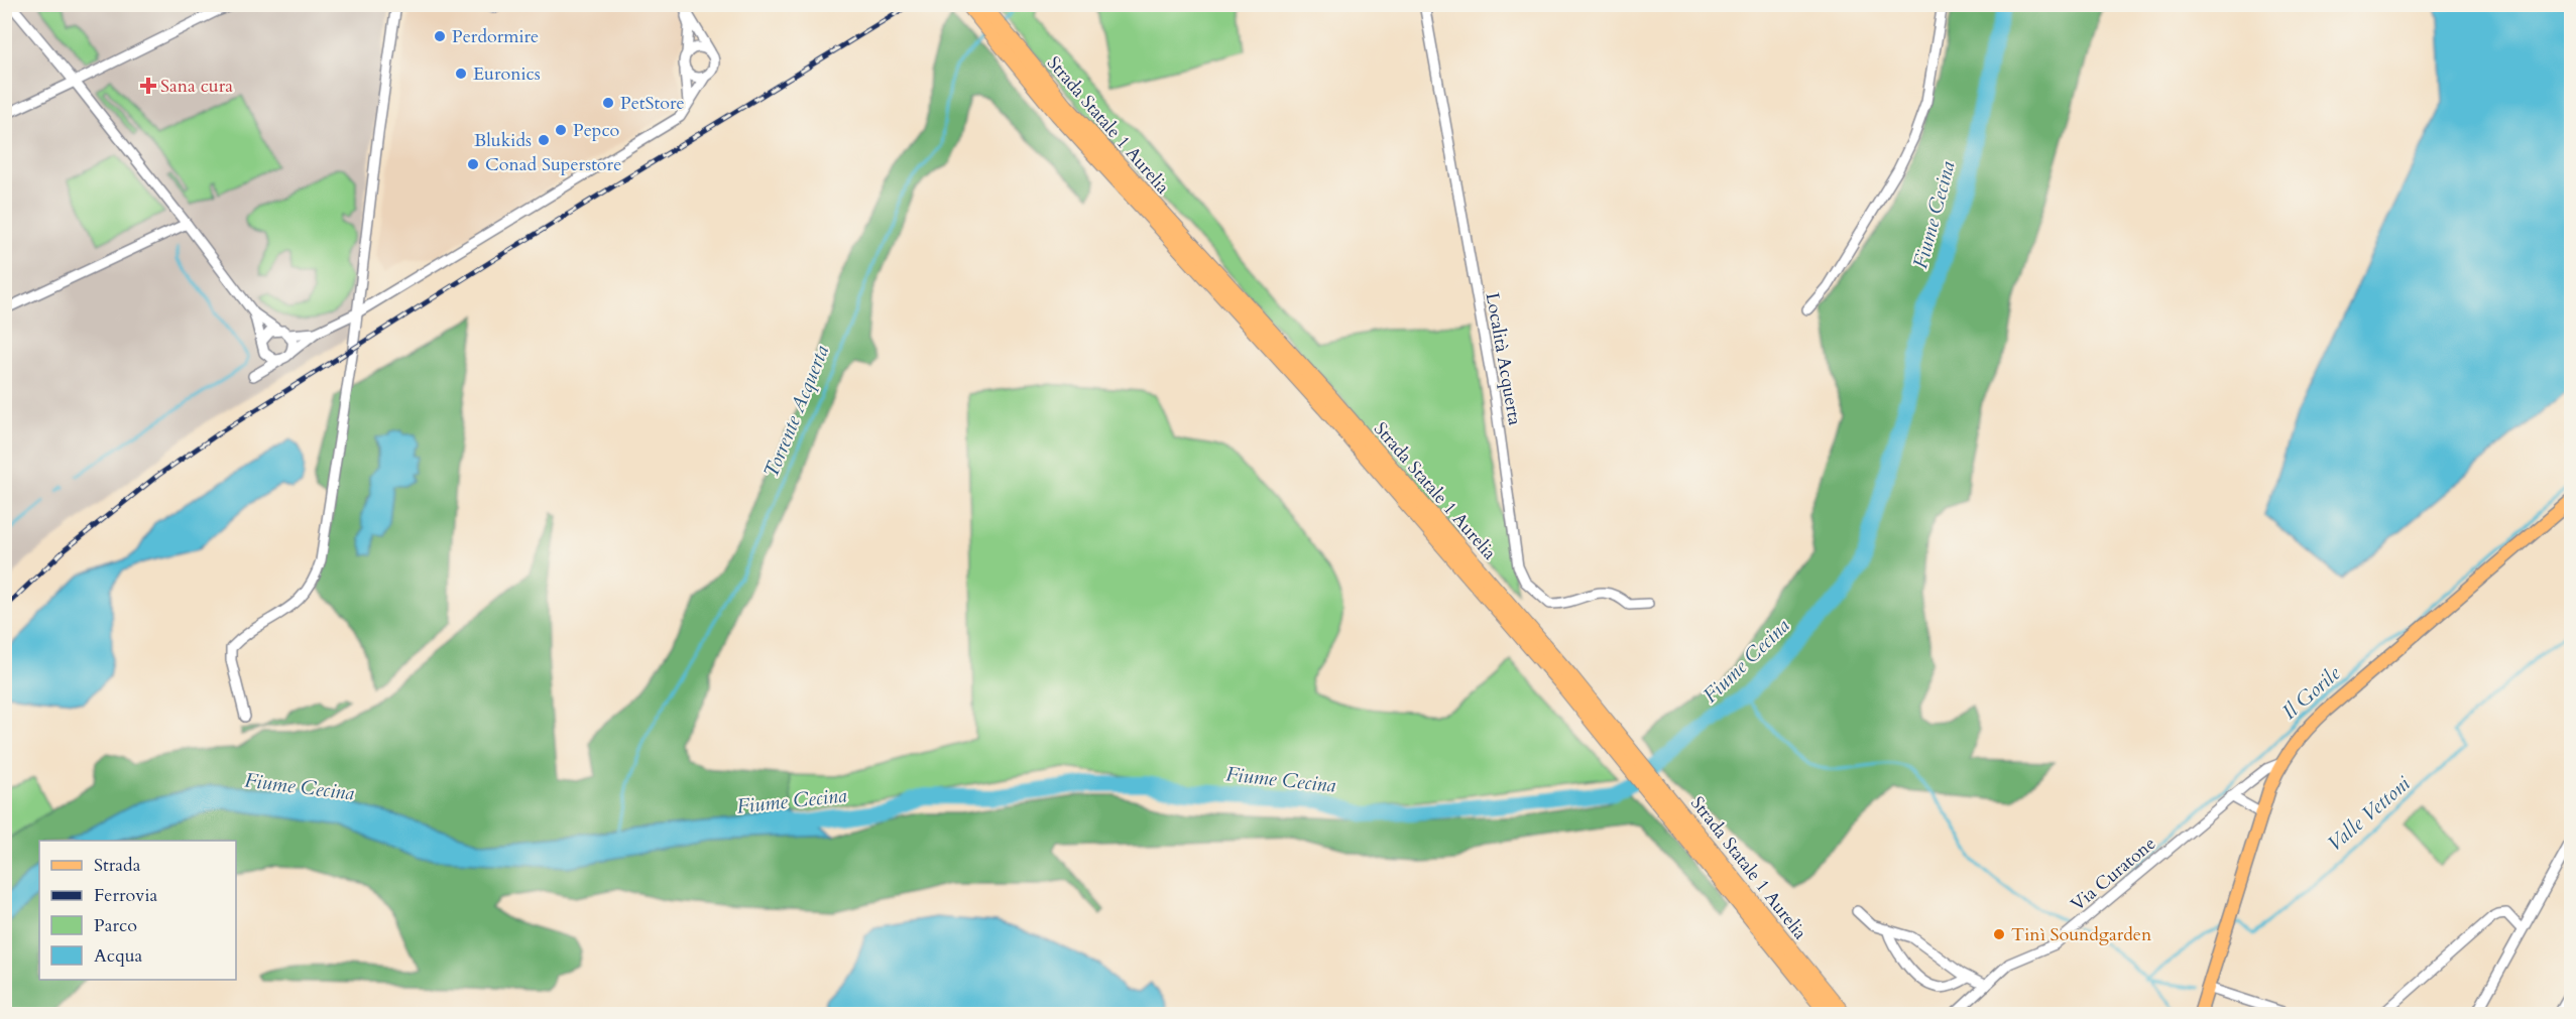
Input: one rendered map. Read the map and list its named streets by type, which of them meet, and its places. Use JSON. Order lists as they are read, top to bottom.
{
  "streets": {
    "highway": ["Strada Statale 1 Aurelia"],
    "street": ["Località Acquerta", "Via Curatone"]
  },
  "water": [
    "Fiume Cecina",
    "Torrente Acquerta",
    "Il Gorile",
    "Valle Vettoni"
  ],
  "places": {
    "other": [
      "Perdormire",
      "Euronics",
      "PetStore",
      "Pepco",
      "Blukids",
      "Conad Superstore",
      "Tinì Soundgarden"
    ],
    "health": ["Sana cura"]
  },
  "legend": [
    "Strada",
    "Ferrovia",
    "Parco",
    "Acqua"
  ]
}
